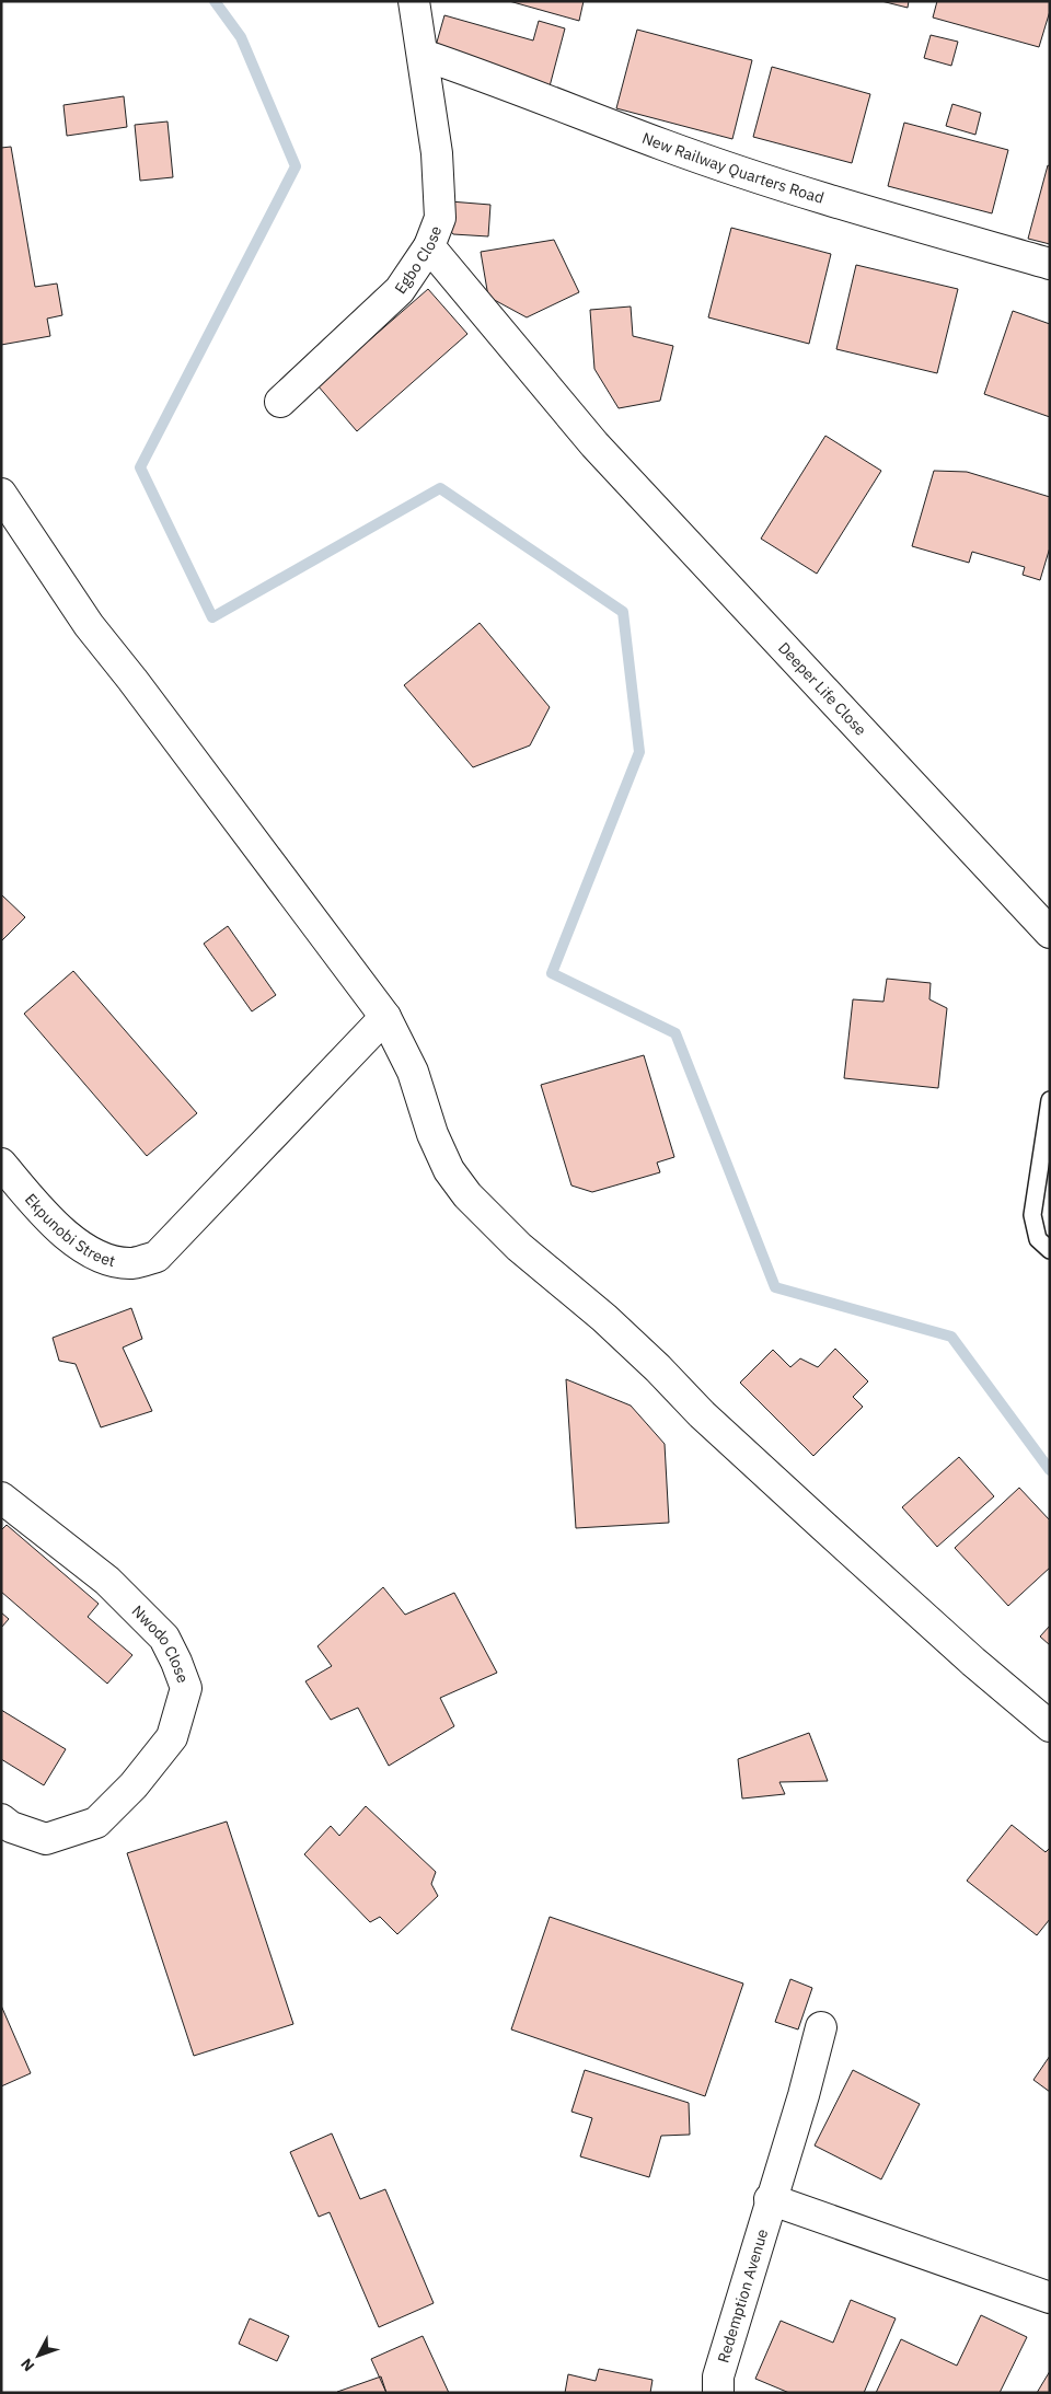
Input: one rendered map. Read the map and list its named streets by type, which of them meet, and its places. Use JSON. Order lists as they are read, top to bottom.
{
  "streets": {
    "street": [
      "New Railway Quarters Road",
      "Egbo Close",
      "Deeper Life Close",
      "Ekpunobi Street",
      "Nwodo Close",
      "Redemption Avenue"
    ]
  },
  "crossings": [
    ["New Railway Quarters Road", "Egbo Close"],
    ["Egbo Close", "Deeper Life Close"]
  ],
  "north": "bottom left"
}
